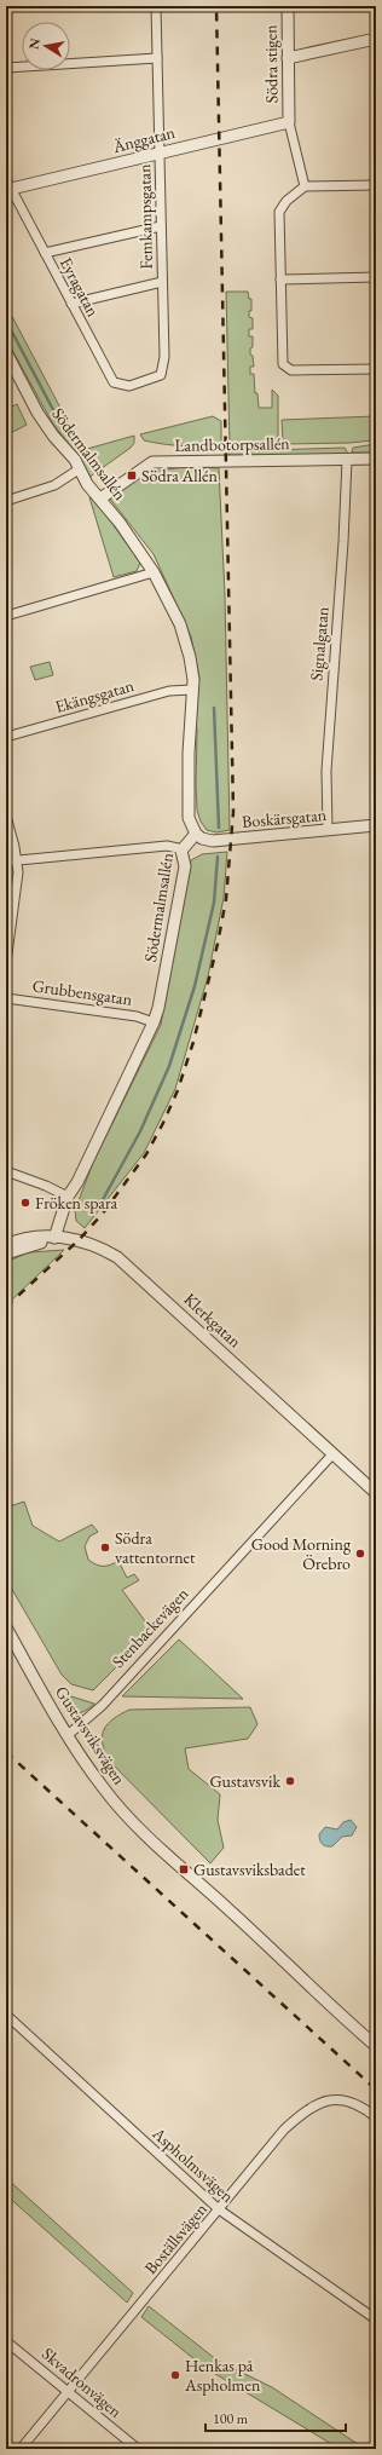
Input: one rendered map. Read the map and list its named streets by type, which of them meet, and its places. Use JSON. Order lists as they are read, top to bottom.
{
  "streets": {
    "street": [
      "Södra stigen",
      "Änggatan",
      "Femkampsgatan",
      "Eyragatan",
      "Landbotorpsallén",
      "Södermalmsallén",
      "Signalgatan",
      "Ekängsgatan",
      "Boskärsgatan",
      "Grubbensgatan",
      "Klerkgatan",
      "Stenbackevägen",
      "Gustavsviksvägen",
      "Aspholmsvägen",
      "Boställsvägen",
      "Skvadronvägen"
    ]
  },
  "crossings": [
    ["Södra stigen", "Änggatan"],
    ["Änggatan", "Femkampsgatan"],
    ["Änggatan", "Eyragatan"],
    ["Femkampsgatan", "Eyragatan"],
    ["Landbotorpsallén", "Södermalmsallén"],
    ["Landbotorpsallén", "Signalgatan"],
    ["Södermalmsallén", "Ekängsgatan"],
    ["Södermalmsallén", "Boskärsgatan"],
    ["Södermalmsallén", "Grubbensgatan"],
    ["Södermalmsallén", "Klerkgatan"],
    ["Signalgatan", "Boskärsgatan"],
    ["Klerkgatan", "Stenbackevägen"],
    ["Stenbackevägen", "Gustavsviksvägen"],
    ["Aspholmsvägen", "Boställsvägen"],
    ["Boställsvägen", "Skvadronvägen"]
  ],
  "places": {
    "transit": ["Södra Allén", "Gustavsviksbadet"],
    "other": [
      "Fröken spara",
      "Södra vattentornet",
      "Good Morning Örebro",
      "Gustavsvik",
      "Henkas på Aspholmen"
    ]
  },
  "scale_bar": "100 m",
  "north": "left"
}
